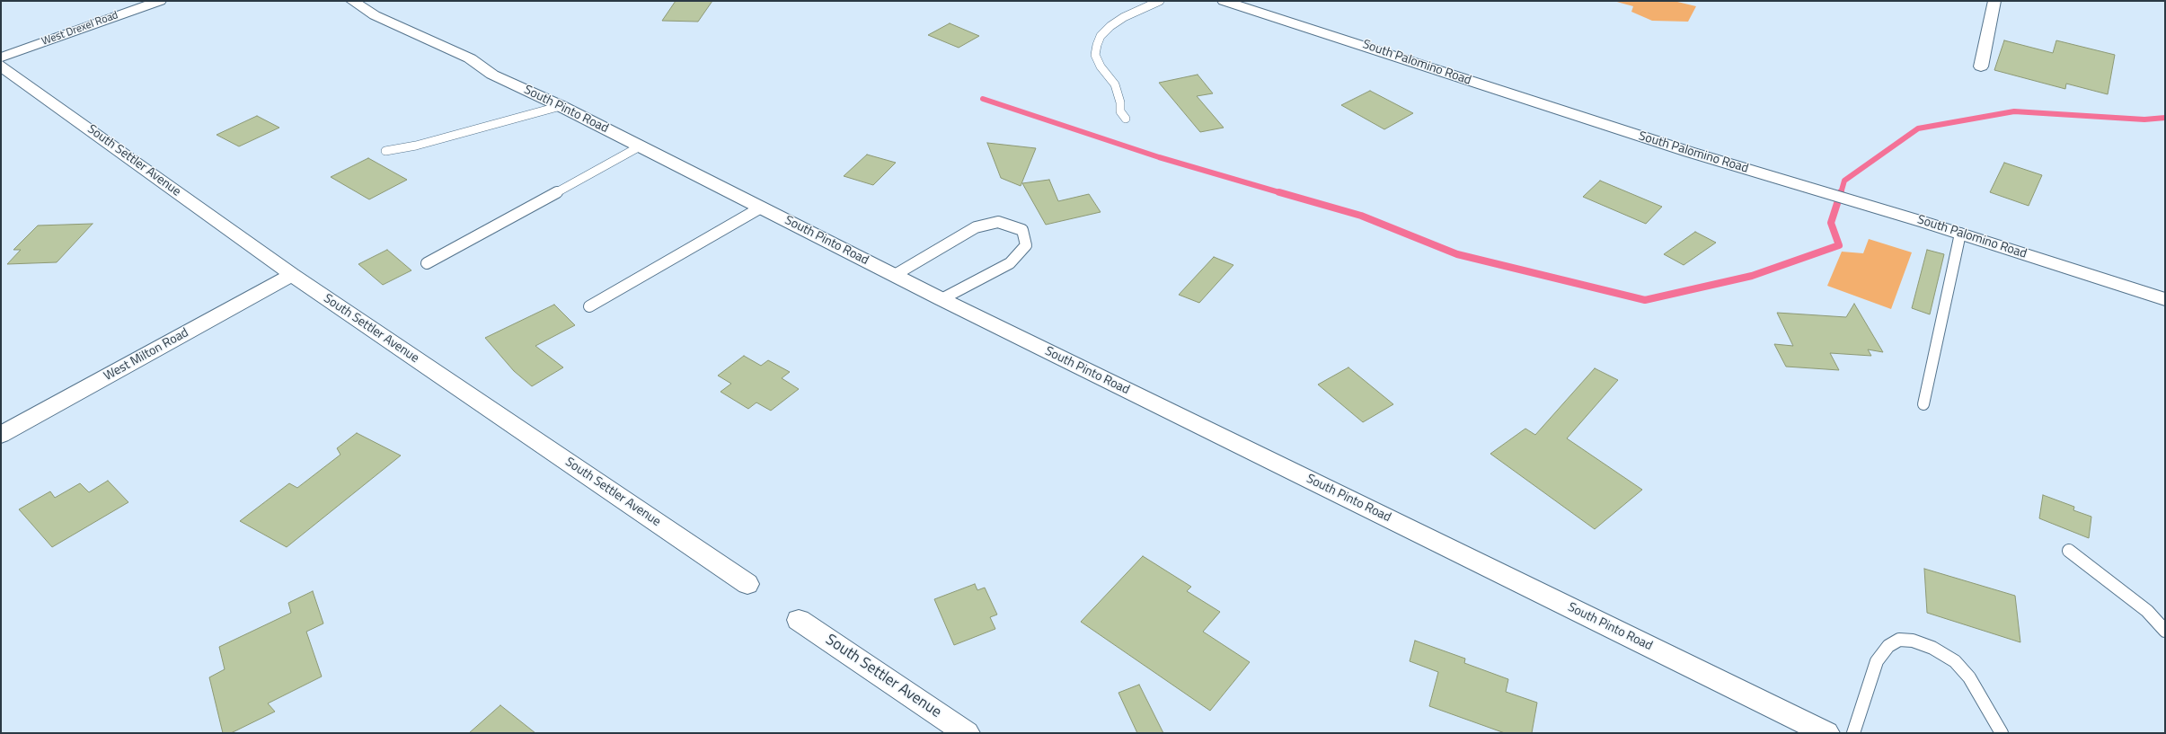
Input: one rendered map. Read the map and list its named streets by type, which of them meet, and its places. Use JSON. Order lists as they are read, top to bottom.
{
  "streets": {
    "street": [
      "West Drexel Road",
      "South Palomino Road",
      "South Pinto Road",
      "South Settler Avenue",
      "West Milton Road"
    ]
  },
  "crossings": [
    ["South Settler Avenue", "West Milton Road"]
  ]
}
